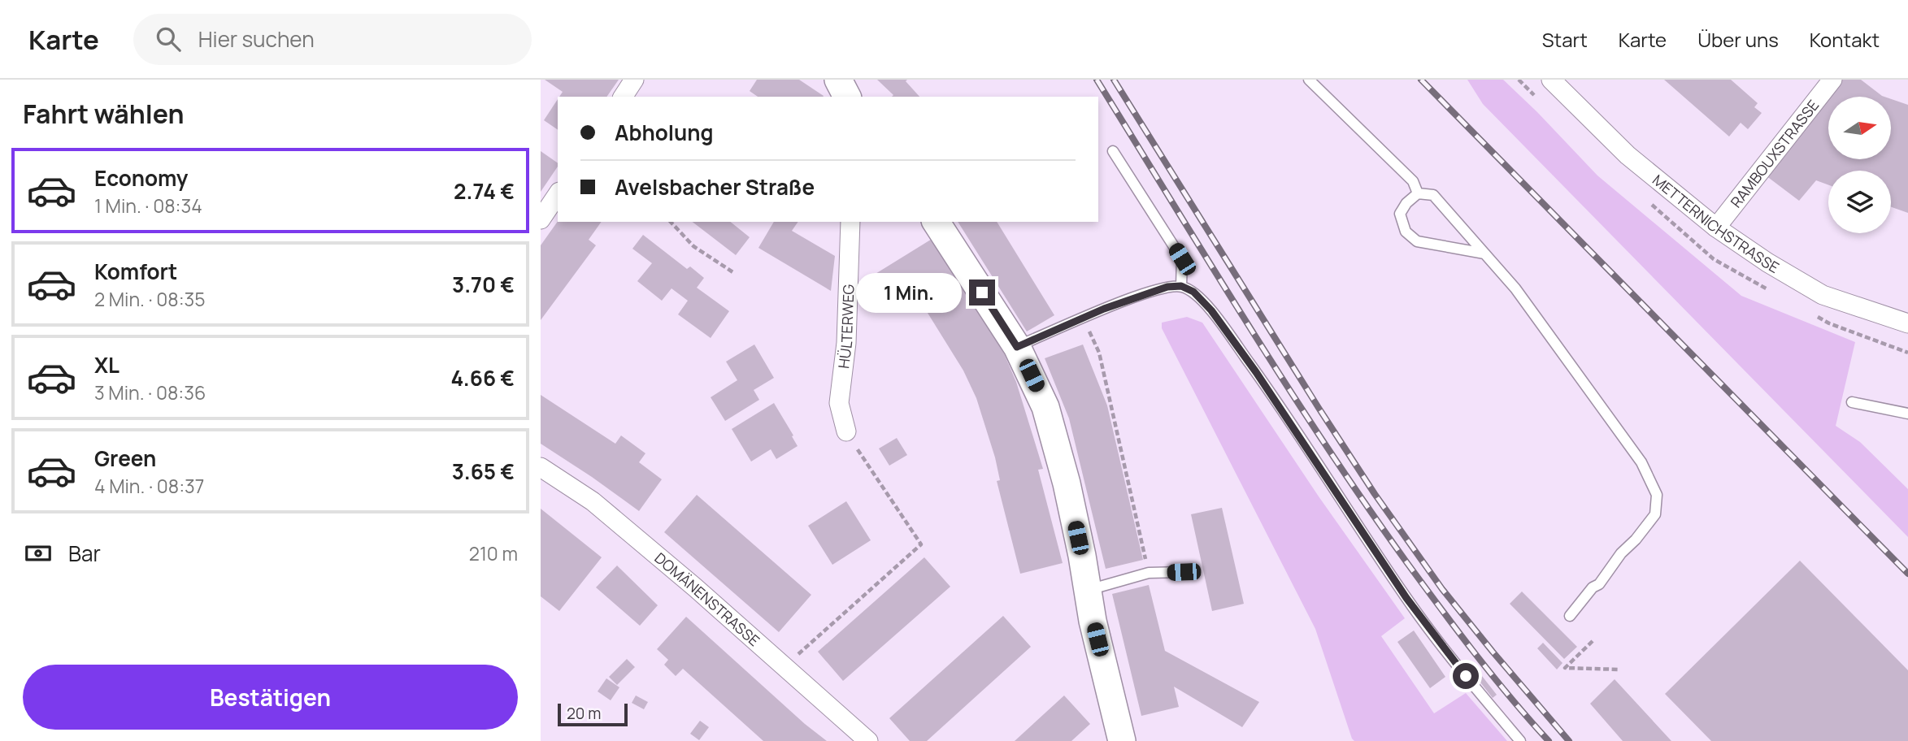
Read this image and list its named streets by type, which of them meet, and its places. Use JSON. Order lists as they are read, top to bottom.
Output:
{
  "streets": {
    "street": [
      "RAMBOUXSTRASSE",
      "METTERNICHSTRASSE",
      "HÜLTERWEG",
      "DOMÄNENSTRASSE"
    ]
  },
  "crossings": [
    ["RAMBOUXSTRASSE", "METTERNICHSTRASSE"]
  ],
  "scale_bar": "20 m",
  "north": "right",
  "page": {
    "header": "Karte",
    "search": "Hier suchen",
    "nav": [
      "Start",
      "Karte",
      "Über uns",
      "Kontakt"
    ],
    "heading": "Fahrt wählen",
    "banner": ["Abholung", "Avelsbacher Straße"],
    "list": [
      {
        "name": "Economy",
        "note": "1 Min. · 08:34",
        "value": "2.74 €"
      },
      {
        "name": "Komfort",
        "note": "2 Min. · 08:35",
        "value": "3.70 €"
      },
      {
        "name": "XL",
        "note": "3 Min. · 08:36",
        "value": "4.66 €"
      },
      {
        "name": "Green",
        "note": "4 Min. · 08:37",
        "value": "3.65 €"
      }
    ],
    "bubble": "1 Min.",
    "pay": ["Bar", "210 m"],
    "buttons": "Bestätigen",
    "scale": "20 m"
  }
}
